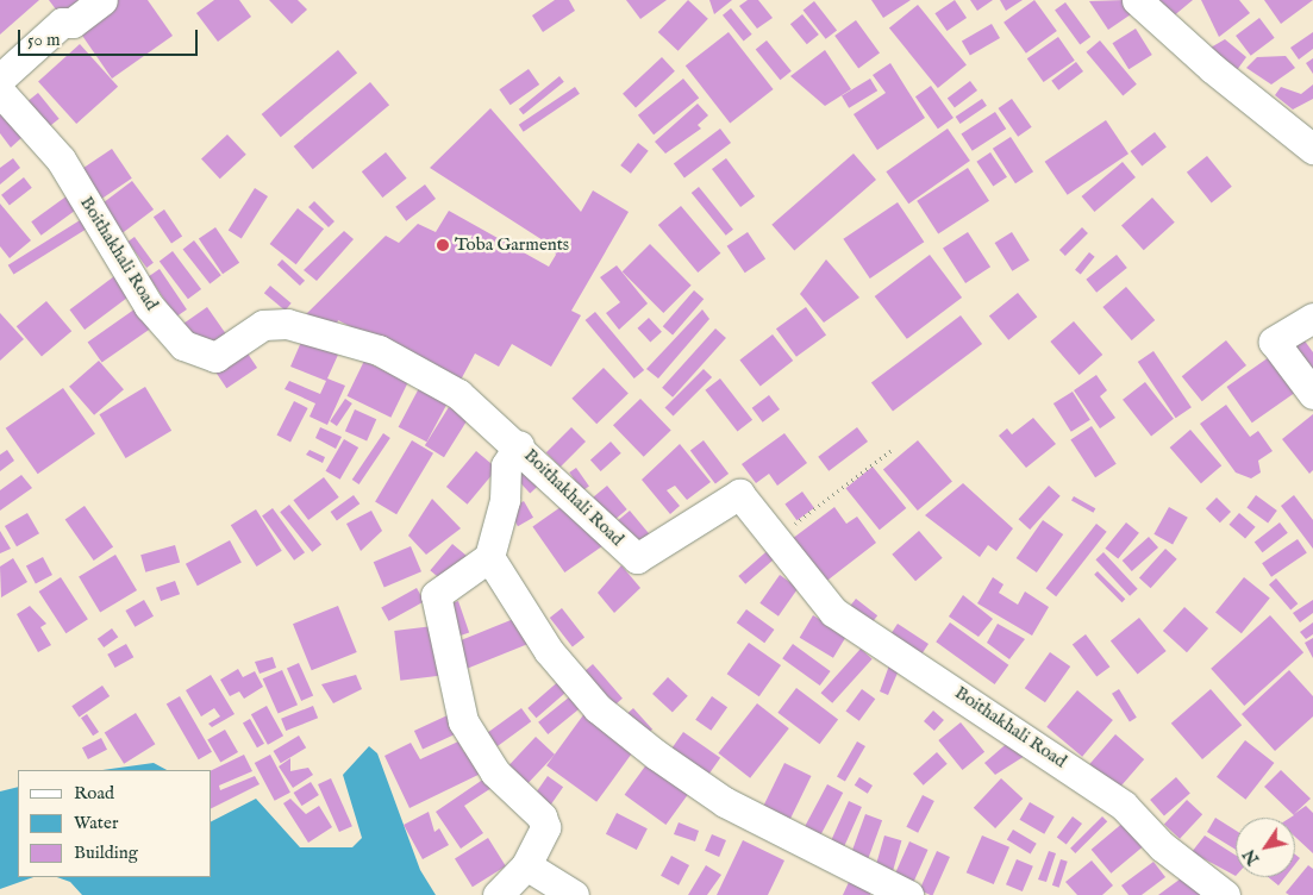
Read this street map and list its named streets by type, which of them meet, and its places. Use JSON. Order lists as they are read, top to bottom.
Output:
{
  "streets": {
    "street": ["Boithakhali Road"]
  },
  "places": ["Toba Garments"],
  "legend": ["Road", "Water", "Building"],
  "scale_bar": "50 m",
  "north": "bottom left"
}
